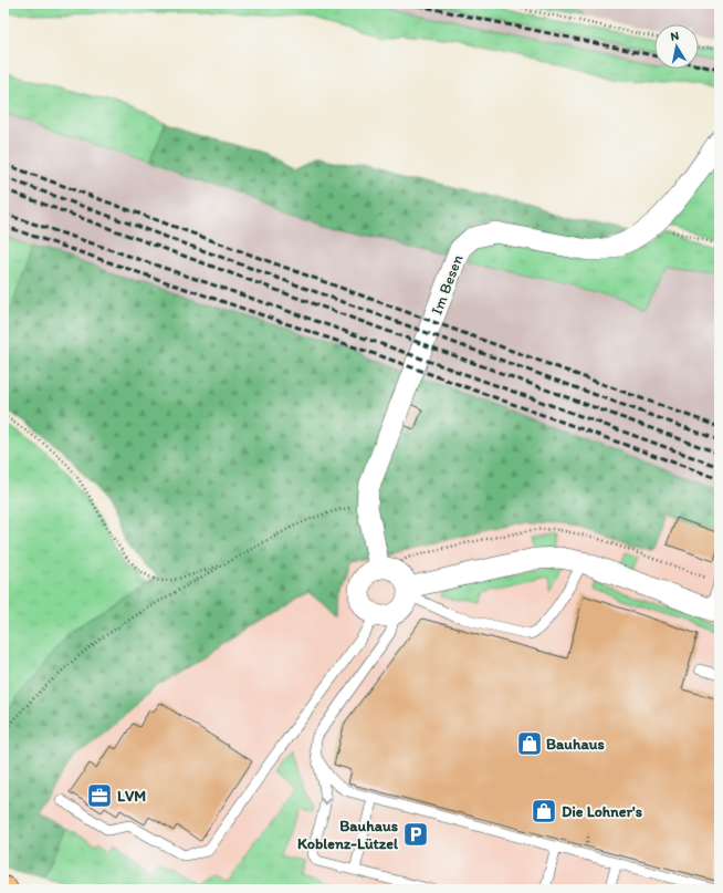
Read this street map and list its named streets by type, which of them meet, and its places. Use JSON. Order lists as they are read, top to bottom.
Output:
{
  "streets": {
    "street": ["Im Besen"]
  },
  "places": {
    "shop": ["Bauhaus", "Die Lohner's"],
    "office": ["LVM"],
    "parking": ["Bauhaus Koblenz-Lützel"]
  },
  "north": "top"
}
